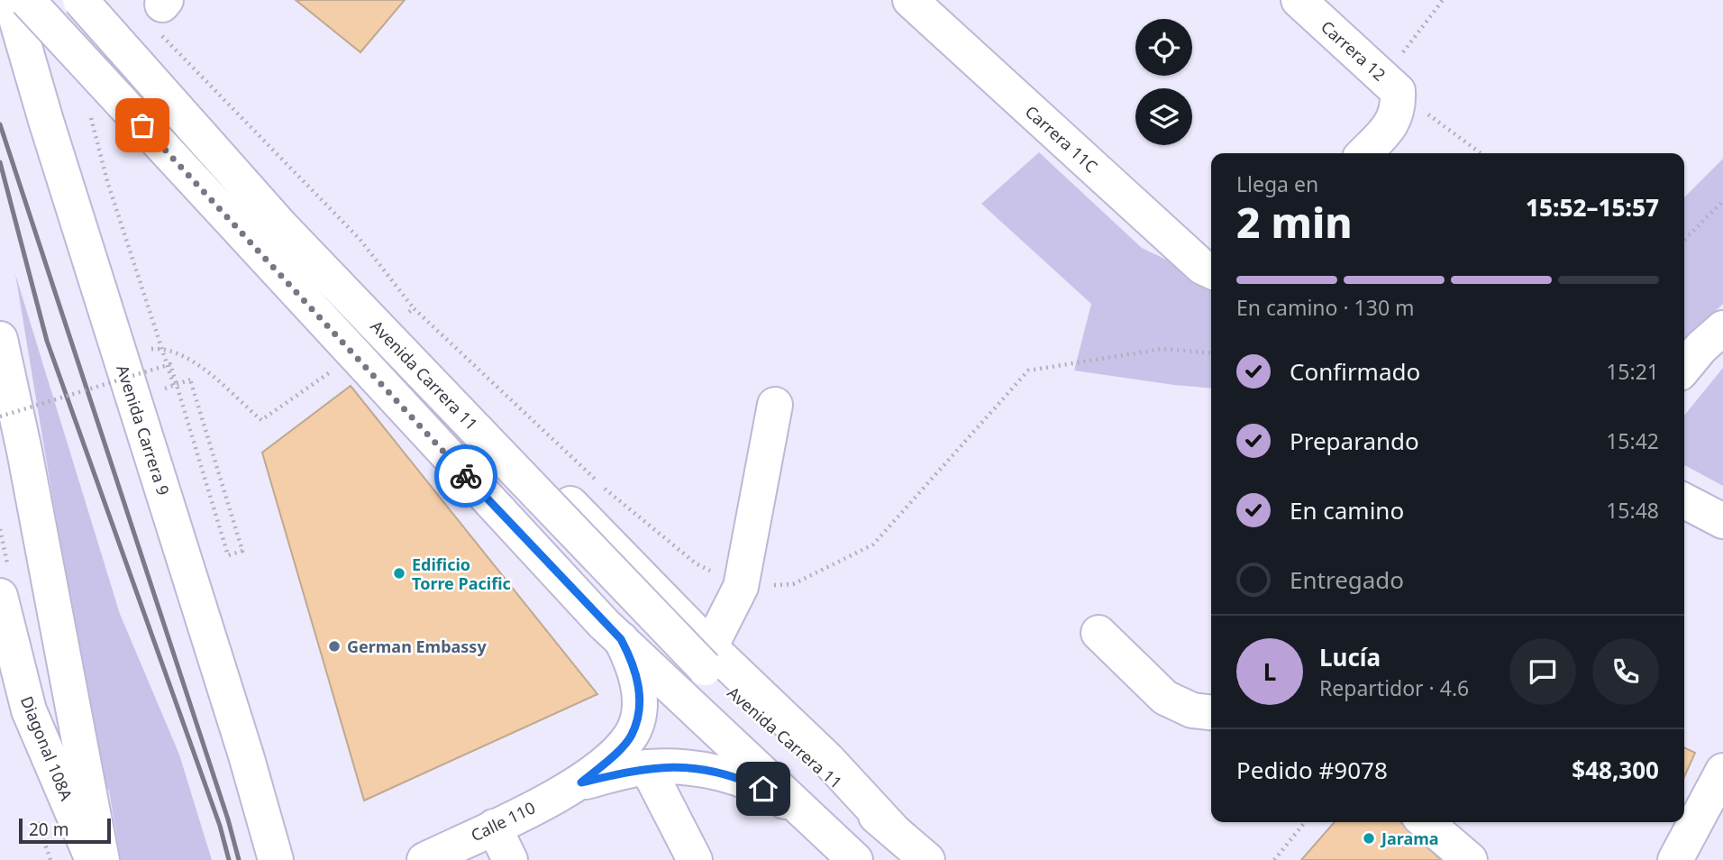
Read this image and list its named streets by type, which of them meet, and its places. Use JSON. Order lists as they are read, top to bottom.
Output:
{
  "streets": {
    "main road": [
      "Carrera 12",
      "Carrera 11C",
      "Avenida Carrera 11",
      "Avenida Carrera 9",
      "Diagonal 108A",
      "Calle 110"
    ]
  },
  "places": ["Edificio Torre Pacific", "German Embassy", "Jarama"],
  "scale_bar": "20 m",
  "page": {
    "heading": ["2 min", "Llega en", "15:52–15:57"],
    "panel": [
      "Lucía",
      "Repartidor · 4.6",
      "Pedido #9078",
      "$48,300"
    ],
    "bar": "En camino · 130 m",
    "list": [
      ["Confirmado", "15:21"],
      ["Preparando", "15:42"],
      ["En camino", "15:48"],
      "Entregado"
    ],
    "round": "L",
    "scale": "20 m"
  }
}
